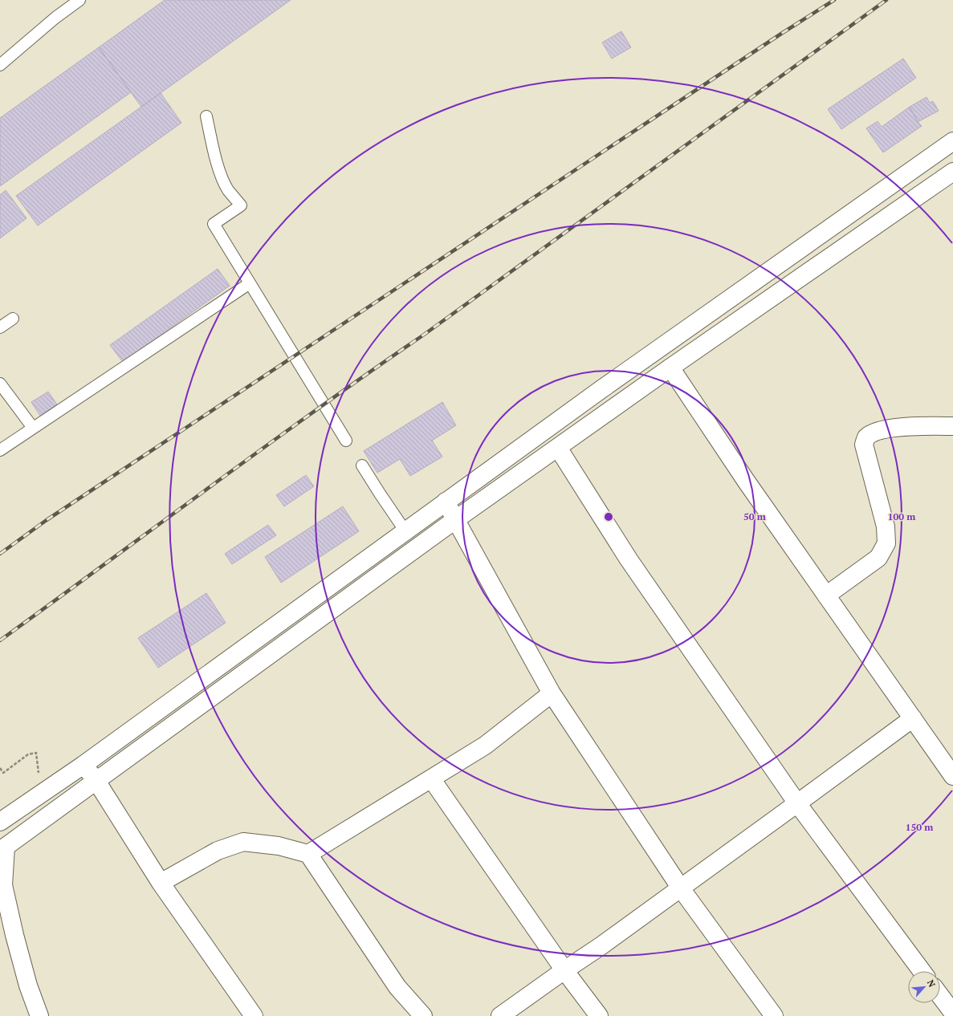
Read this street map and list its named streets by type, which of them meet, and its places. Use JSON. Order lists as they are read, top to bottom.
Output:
{
  "north": "top right",
  "rings": ["50 m", "100 m", "150 m"]
}
